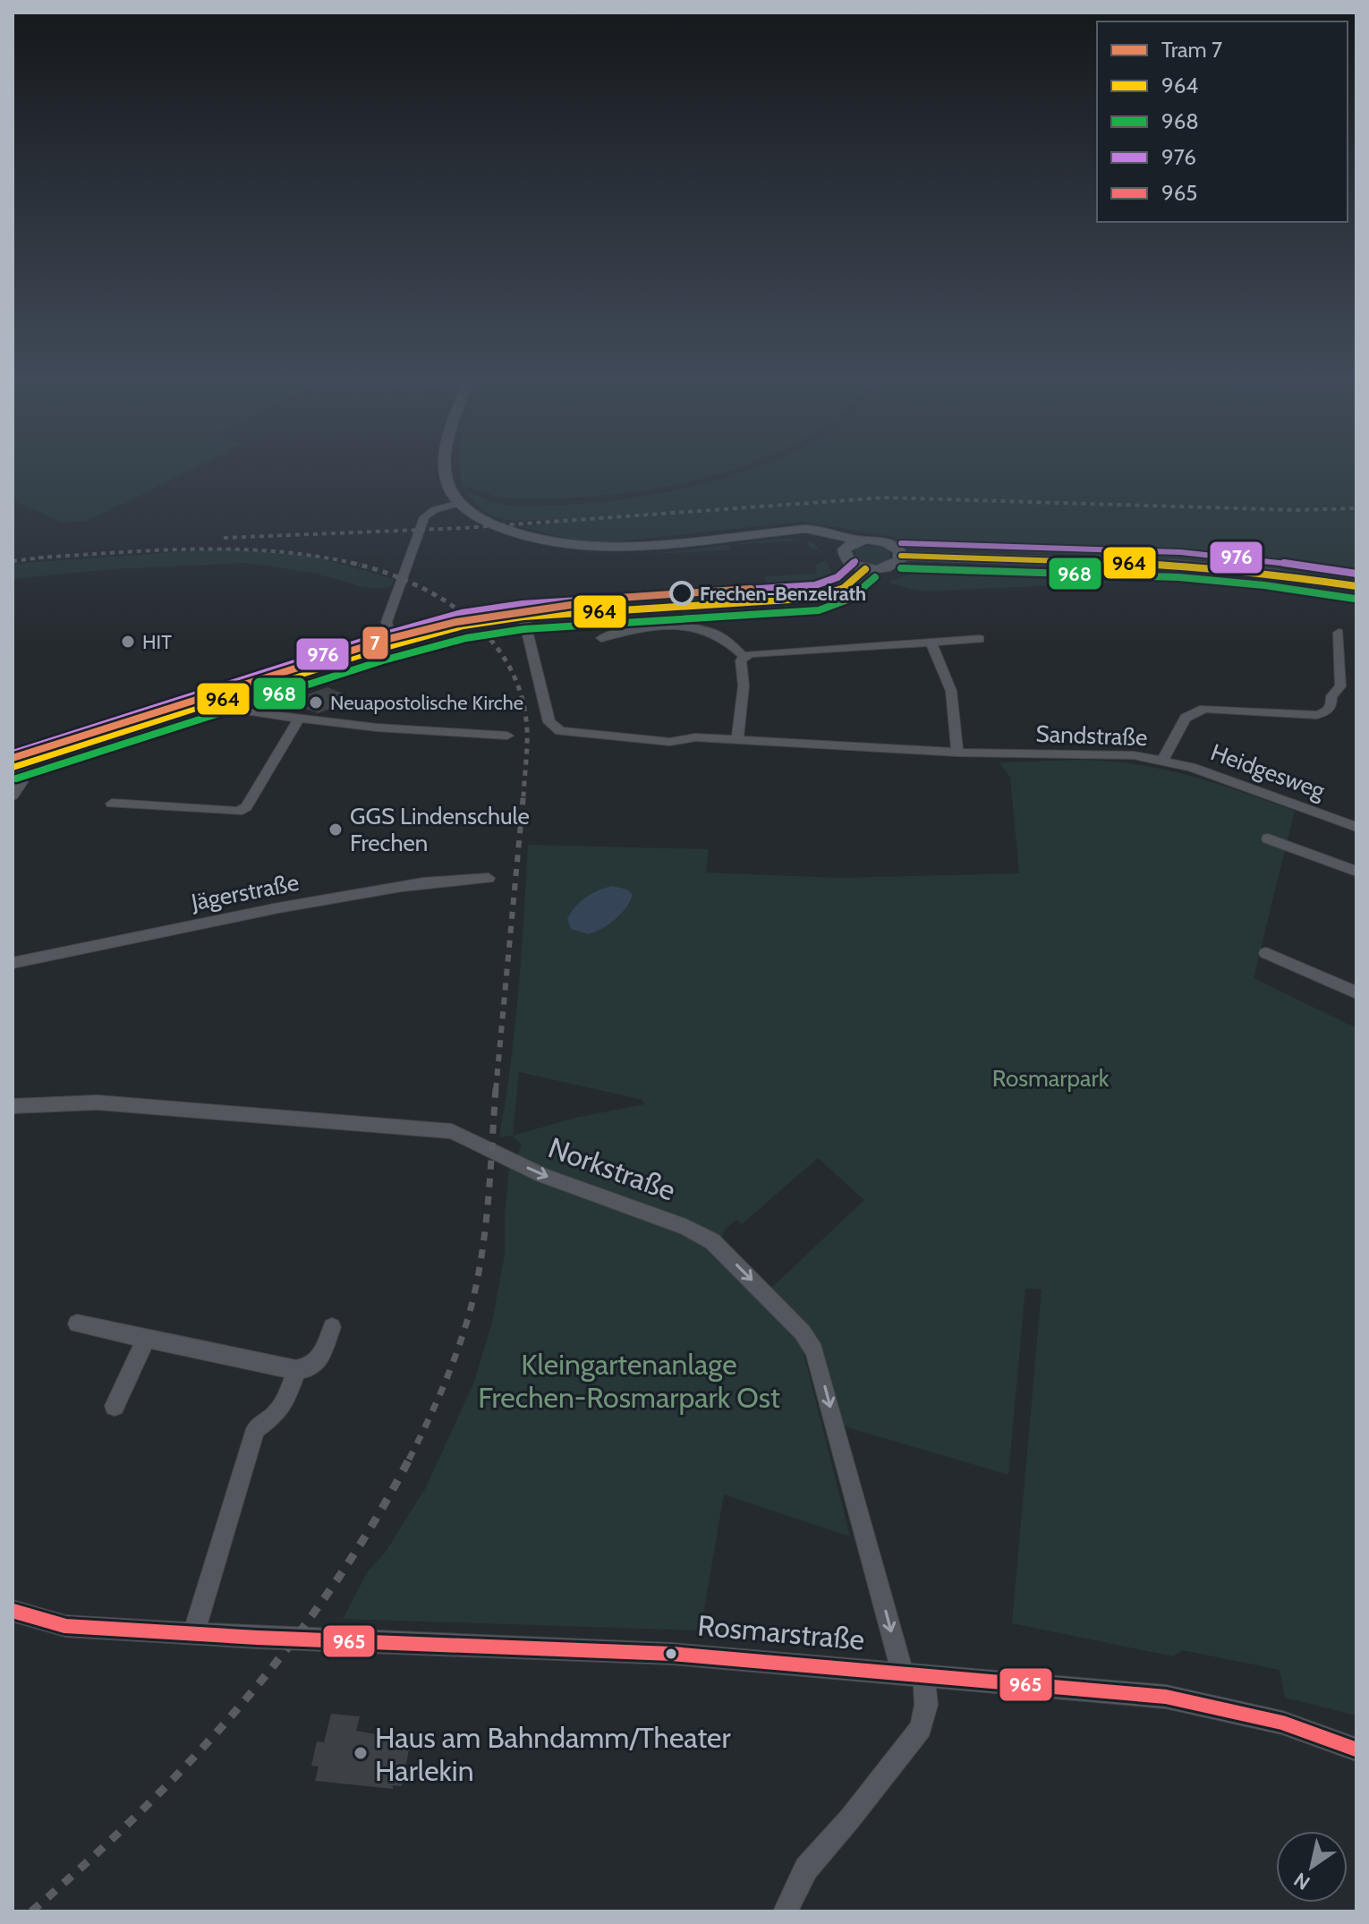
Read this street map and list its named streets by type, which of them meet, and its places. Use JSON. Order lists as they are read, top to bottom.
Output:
{
  "streets": {
    "street": [
      "Sandstraße",
      "Heidgesweg",
      "Jägerstraße",
      "Norkstraße",
      "Rosmarstraße"
    ]
  },
  "crossings": [
    ["Sandstraße", "Heidgesweg"],
    ["Norkstraße", "Rosmarstraße"]
  ],
  "one_way": ["Norkstraße"],
  "parks": ["Rosmarpark", "Kleingartenanlage Frechen-Rosmarpark Ost"],
  "places": [
    "Frechen-Benzelrath",
    "HIT",
    "Neuapostolische Kirche",
    "GGS Lindenschule Frechen",
    "Haus am Bahndamm/Theater Harlekin"
  ],
  "lines": [
    "transit line 976",
    "transit line 964",
    "transit line 968",
    "tram line 7",
    "transit line 965"
  ],
  "legend": [
    "Tram 7",
    "964",
    "968",
    "976",
    "965"
  ],
  "north": "bottom left"
}
